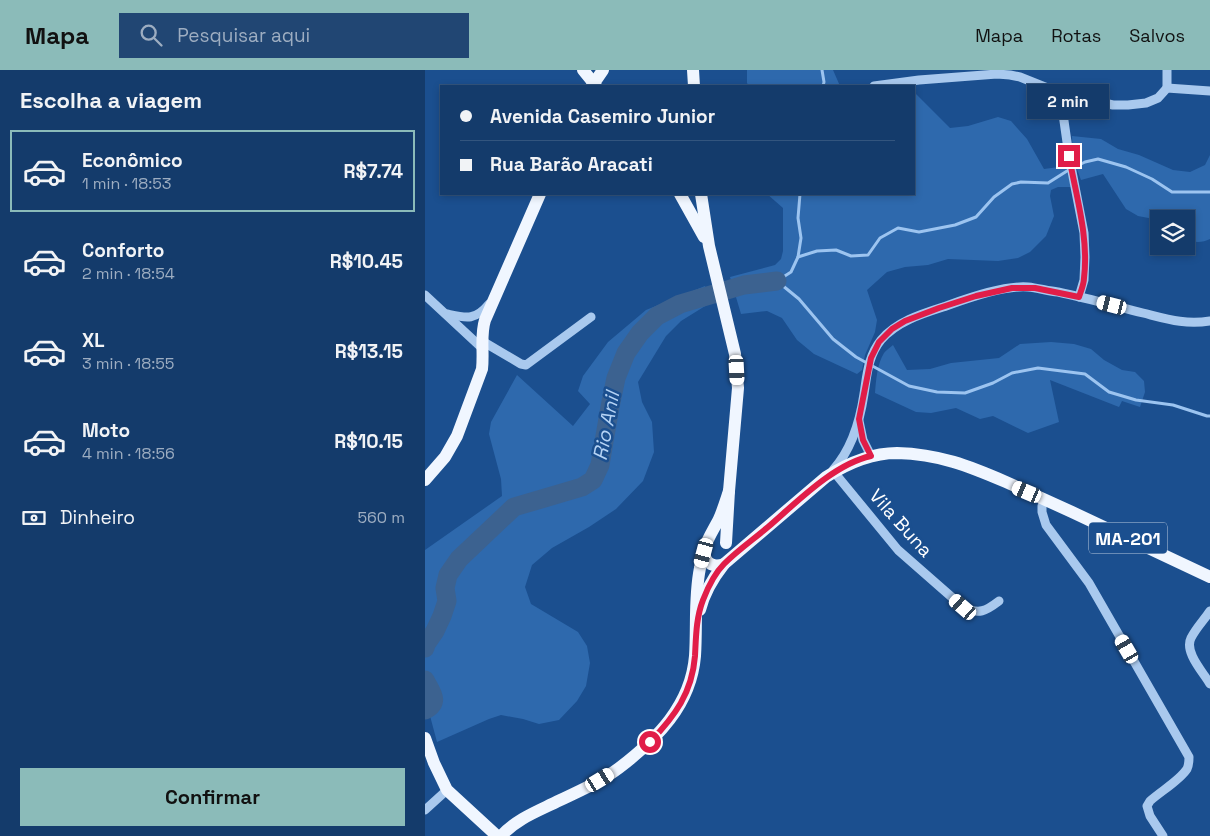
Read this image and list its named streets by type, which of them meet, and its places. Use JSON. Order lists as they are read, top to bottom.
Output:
{
  "streets": {
    "main road": ["MA-201"],
    "street": ["Vila Buna"]
  },
  "crossings": [
    ["Vila Buna", "MA-201"]
  ],
  "water": ["Rio Anil"],
  "page": {
    "header": "Mapa",
    "search": "Pesquisar aqui",
    "nav": ["Mapa", "Rotas", "Salvos"],
    "heading": "Escolha a viagem",
    "bubble": "2 min",
    "banner": ["Avenida Casemiro Junior", "Rua Barão Aracati"],
    "list": [
      {
        "name": "Econômico",
        "note": "1 min · 18:53",
        "value": "R$7.74"
      },
      {
        "name": "Conforto",
        "note": "2 min · 18:54",
        "value": "R$10.45"
      },
      {
        "name": "XL",
        "note": "3 min · 18:55",
        "value": "R$13.15"
      },
      {
        "name": "Moto",
        "note": "4 min · 18:56",
        "value": "R$10.15"
      }
    ],
    "pay": ["Dinheiro", "560 m"],
    "buttons": "Confirmar"
  }
}
